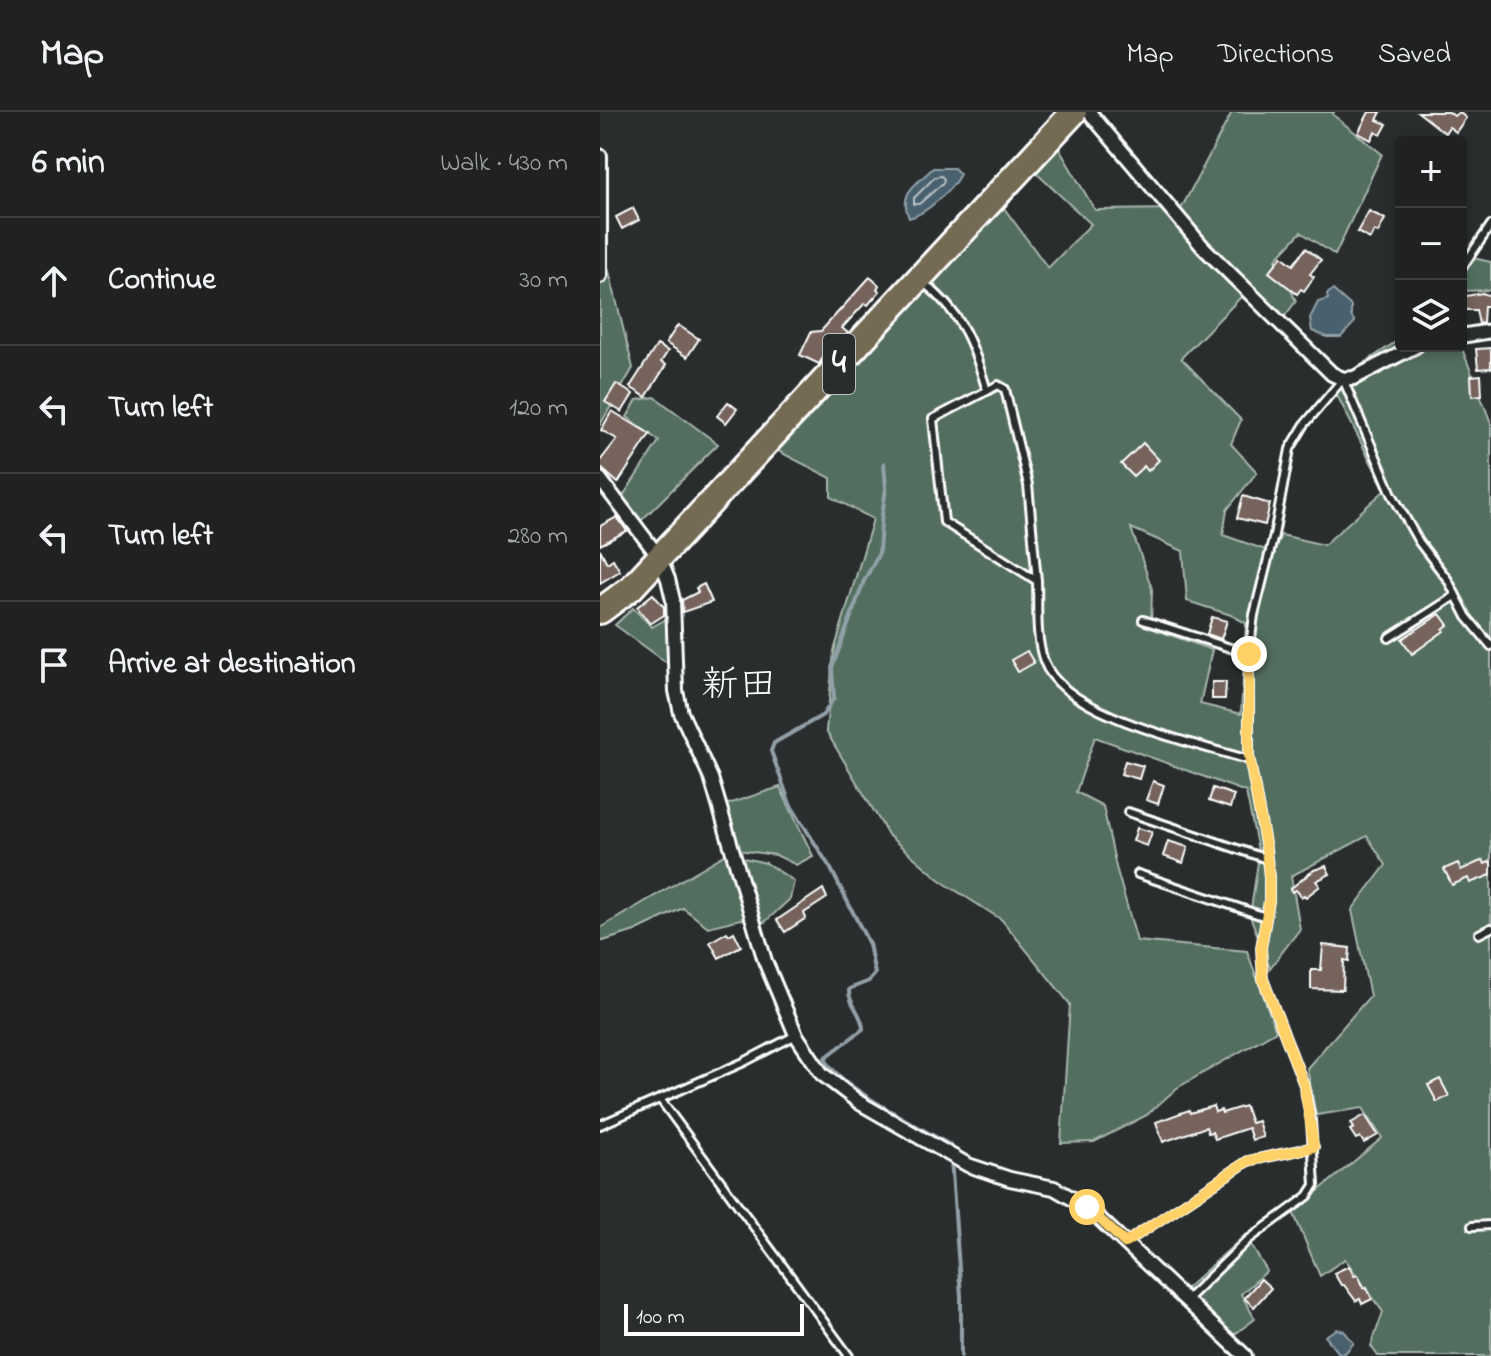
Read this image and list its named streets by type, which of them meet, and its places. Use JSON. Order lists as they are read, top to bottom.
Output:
{
  "streets": {
    "highway": ["4"]
  },
  "districts": ["新田"],
  "scale_bar": "100 m",
  "page": {
    "header": "Map",
    "nav": ["Map", "Directions", "Saved"],
    "heading": ["6 min", "Walk · 430 m"],
    "map_buttons": ["+", "−"],
    "list": [
      ["Continue", "30 m"],
      ["Turn left", "120 m"],
      ["Turn left", "280 m"],
      "Arrive at destination"
    ],
    "scale": "100 m"
  }
}
